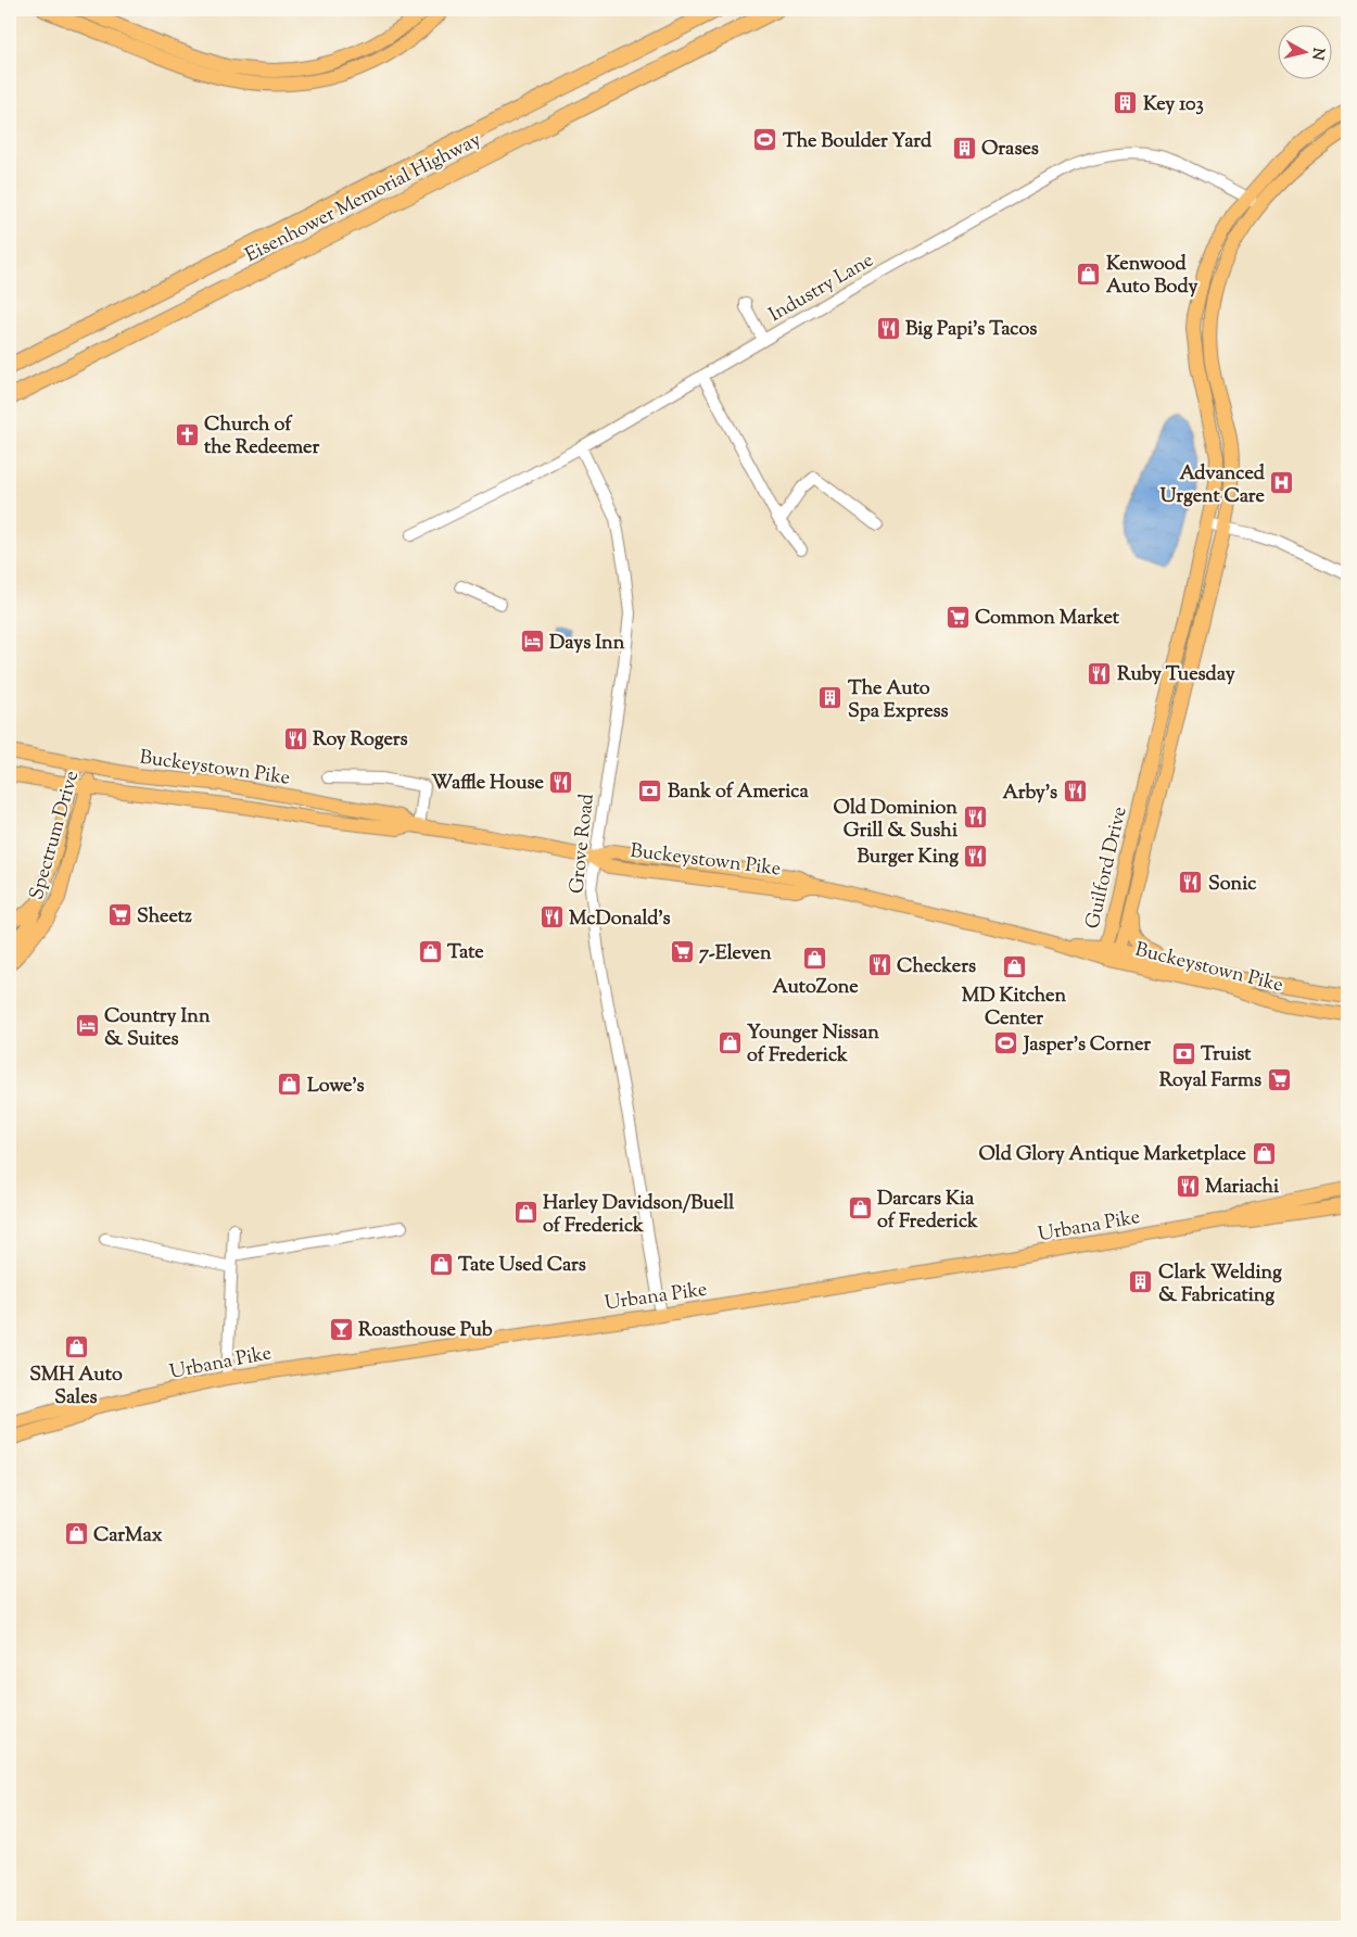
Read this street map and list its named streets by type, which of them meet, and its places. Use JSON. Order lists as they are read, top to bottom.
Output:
{
  "streets": {
    "highway": ["Eisenhower Memorial Highway"],
    "main road": [
      "Buckeystown Pike",
      "Spectrum Drive",
      "Guilford Drive",
      "Urbana Pike"
    ],
    "street": ["Industry Lane", "Grove Road"]
  },
  "crossings": [
    ["Industry Lane", "Grove Road"],
    ["Industry Lane", "Guilford Drive"],
    ["Buckeystown Pike", "Spectrum Drive"],
    ["Buckeystown Pike", "Grove Road"],
    ["Buckeystown Pike", "Guilford Drive"],
    ["Grove Road", "Urbana Pike"]
  ],
  "places": {
    "building": [
      "Key 103",
      "Orases",
      "The Auto Spa Express",
      "Clark Welding & Fabricating"
    ],
    "sports": ["The Boulder Yard", "Jasper's Corner"],
    "shop": [
      "Kenwood Auto Body",
      "Tate",
      "AutoZone",
      "MD Kitchen Center",
      "Younger Nissan of Frederick",
      "Lowe's",
      "Old Glory Antique Marketplace",
      "Darcars Kia of Frederick",
      "Harley Davidson/Buell of Frederick",
      "Tate Used Cars",
      "SMH Auto Sales",
      "CarMax"
    ],
    "restaurant": [
      "Big Papi's Tacos",
      "Ruby Tuesday",
      "Roy Rogers",
      "Waffle House",
      "Arby's",
      "Old Dominion Grill & Sushi",
      "Burger King",
      "Sonic",
      "McDonald's",
      "Checkers",
      "Mariachi"
    ],
    "church": ["Church of the Redeemer"],
    "hospital": ["Advanced Urgent Care"],
    "supermarket": [
      "Common Market",
      "Sheetz",
      "7-Eleven",
      "Royal Farms"
    ],
    "hotel": ["Days Inn", "Country Inn & Suites"],
    "bank": ["Bank of America", "Truist"],
    "bar": ["Roasthouse Pub"]
  },
  "north": "right"
}
